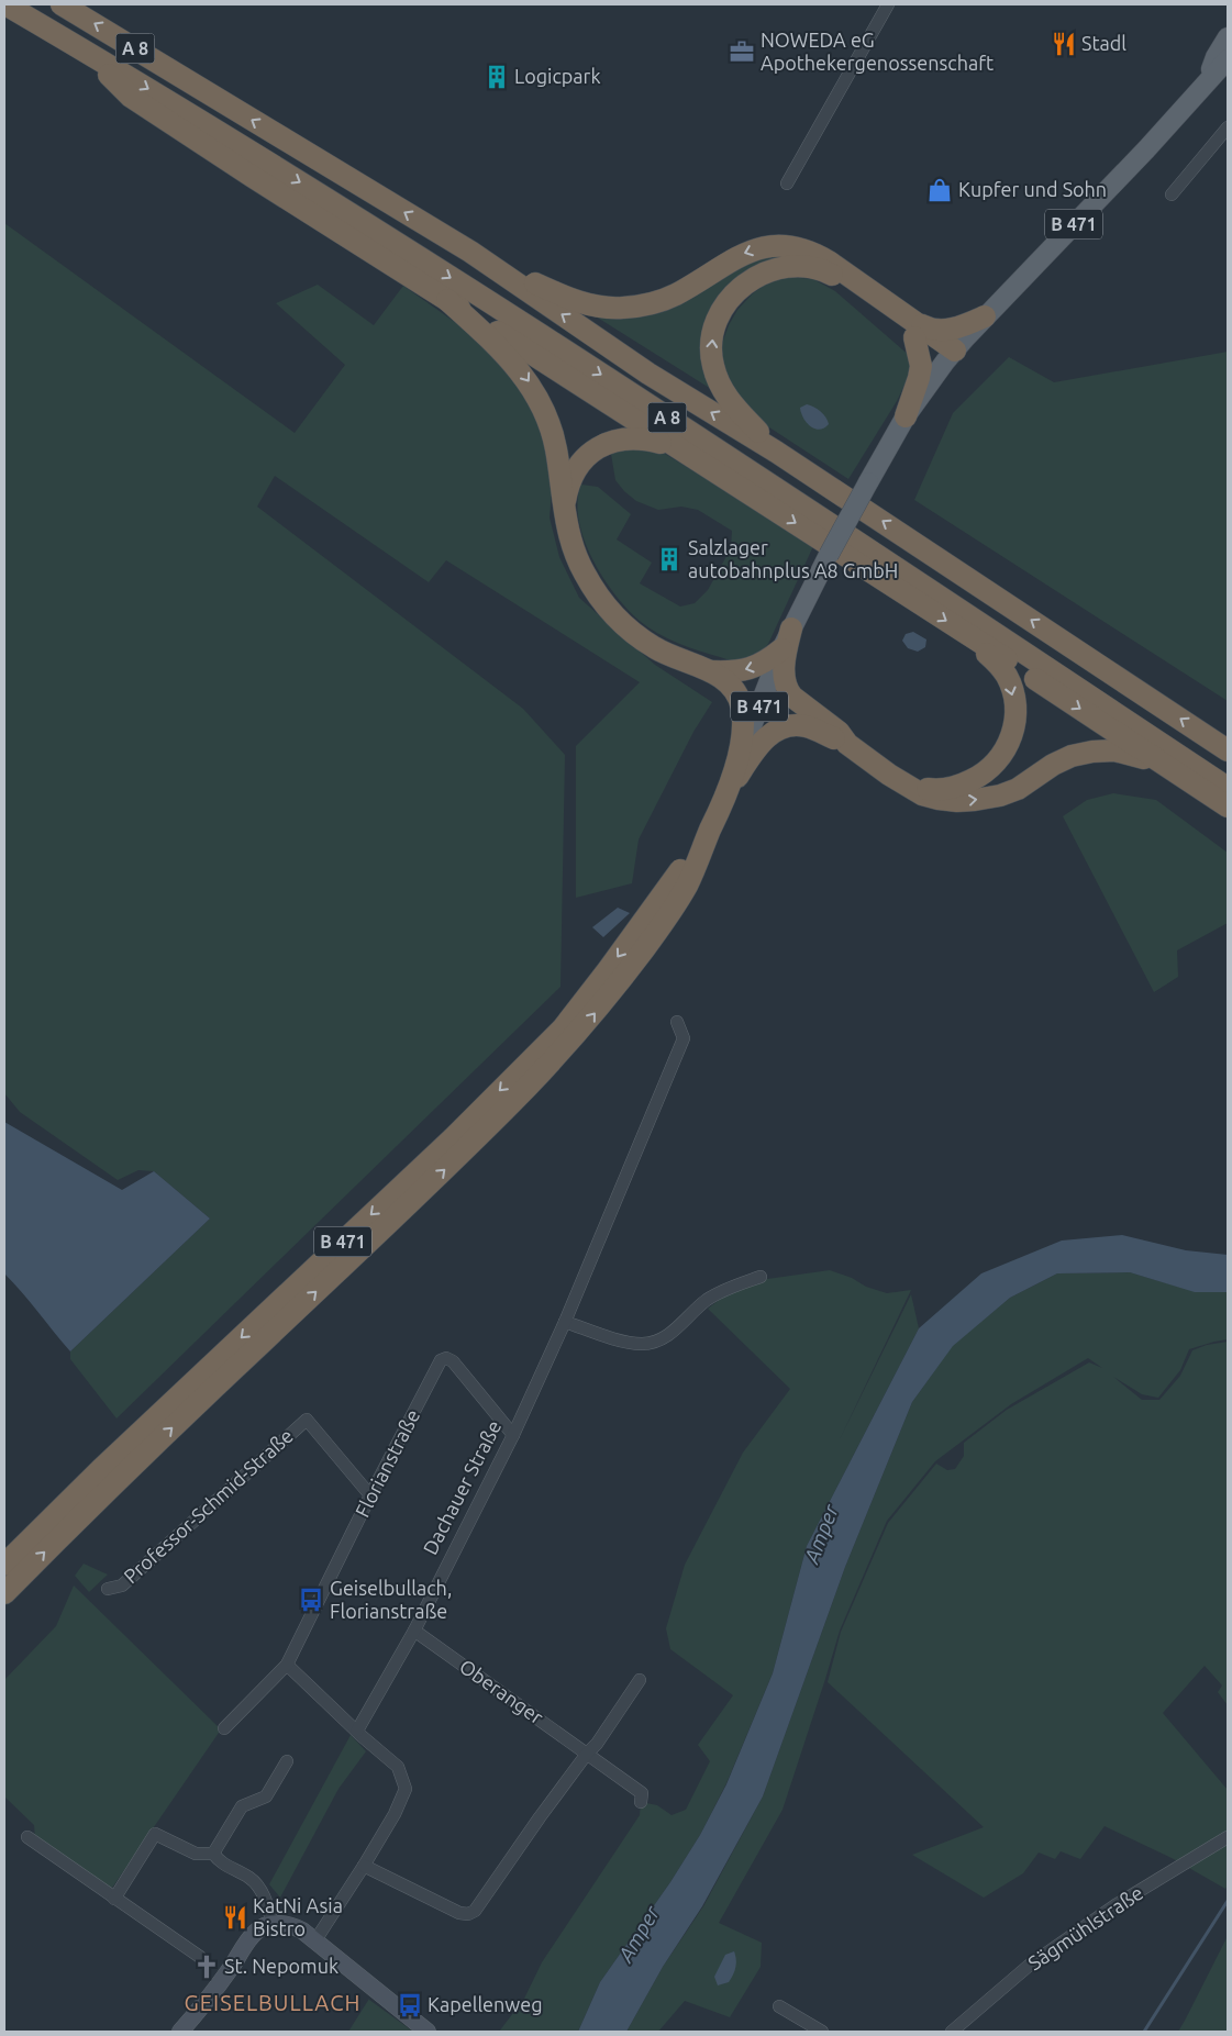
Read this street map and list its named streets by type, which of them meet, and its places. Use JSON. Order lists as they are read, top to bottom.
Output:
{
  "streets": {
    "highway": ["A 8", "B 471"],
    "street": [
      "Florianstraße",
      "Dachauer Straße",
      "Professor-Schmid-Straße",
      "Oberanger",
      "Sägmühlstraße"
    ]
  },
  "crossings": [
    ["Florianstraße", "Dachauer Straße"],
    ["Florianstraße", "Professor-Schmid-Straße"],
    ["Dachauer Straße", "Oberanger"]
  ],
  "districts": ["GEISELBULLACH"],
  "water": ["Amper"],
  "places": {
    "restaurant": ["Stadl", "KatNi Asia Bistro"],
    "office": ["NOWEDA eG Apothekergenossenschaft"],
    "building": ["Logicpark", "Salzlager autobahnplus A8 GmbH"],
    "shop": ["Kupfer und Sohn"],
    "bus stop": ["Geiselbullach, Florianstraße", "Kapellenweg"],
    "church": ["St. Nepomuk"]
  }
}
